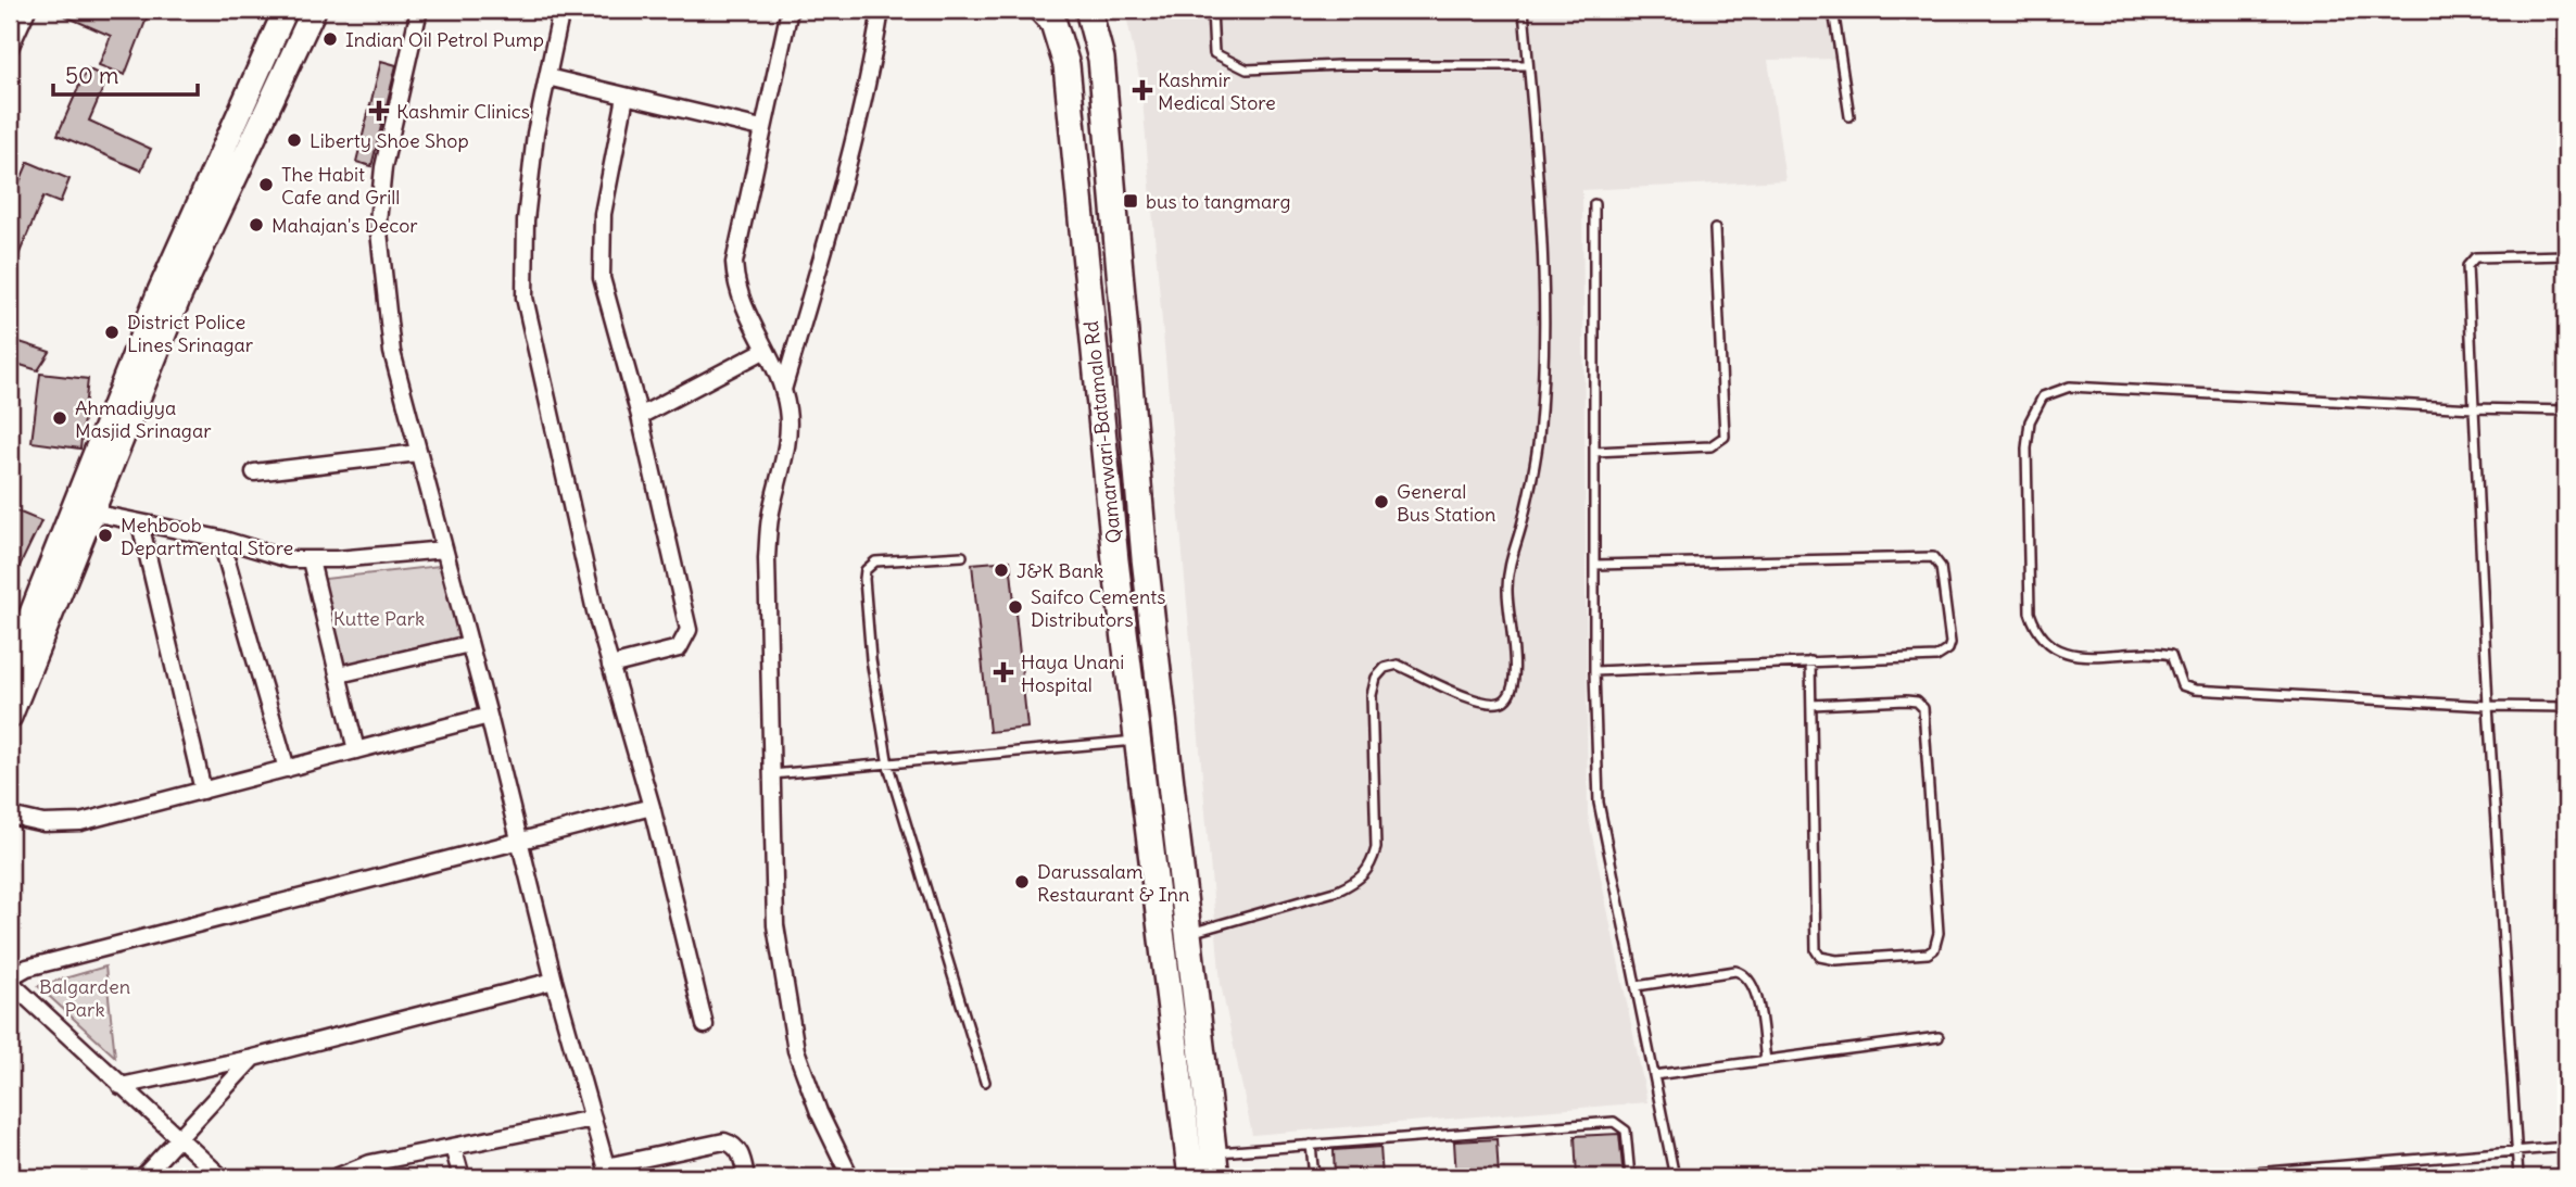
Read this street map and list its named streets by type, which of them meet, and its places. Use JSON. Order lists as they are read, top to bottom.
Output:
{
  "streets": {
    "main road": ["Qamarwari-Batamalo Rd"]
  },
  "parks": ["Kutte Park", "Balgarden Park"],
  "places": {
    "other": [
      "Indian Oil Petrol Pump",
      "Liberty Shoe Shop",
      "The Habit Cafe and Grill",
      "Mahajan's Decor",
      "District Police Lines Srinagar",
      "Ahmadiyya Masjid Srinagar",
      "General Bus Station",
      "Mehboob Departmental Store",
      "J&K Bank",
      "Saifco Cements Distributors",
      "Darussalam Restaurant & Inn"
    ],
    "health": ["Kashmir Medical Store", "Kashmir Clinics", "Haya Unani Hospital"],
    "transit": ["bus to tangmarg"]
  },
  "scale_bar": "50 m"
}
